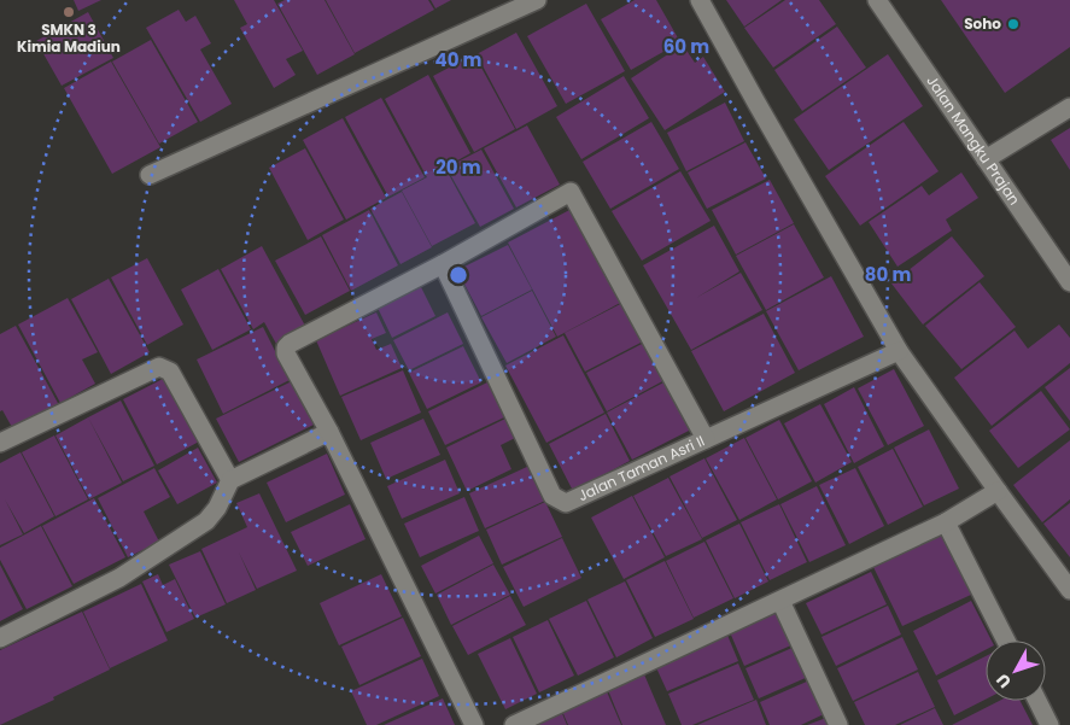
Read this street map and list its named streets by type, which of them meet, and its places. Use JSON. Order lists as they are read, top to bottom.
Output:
{
  "streets": {
    "street": ["Jalan Mangku Prajan", "Jalan Taman Asri II"]
  },
  "places": ["SMKN 3 Kimia Madiun", "Soho"],
  "north": "bottom left",
  "rings": [
    "60 m",
    "40 m",
    "20 m",
    "80 m"
  ]
}
